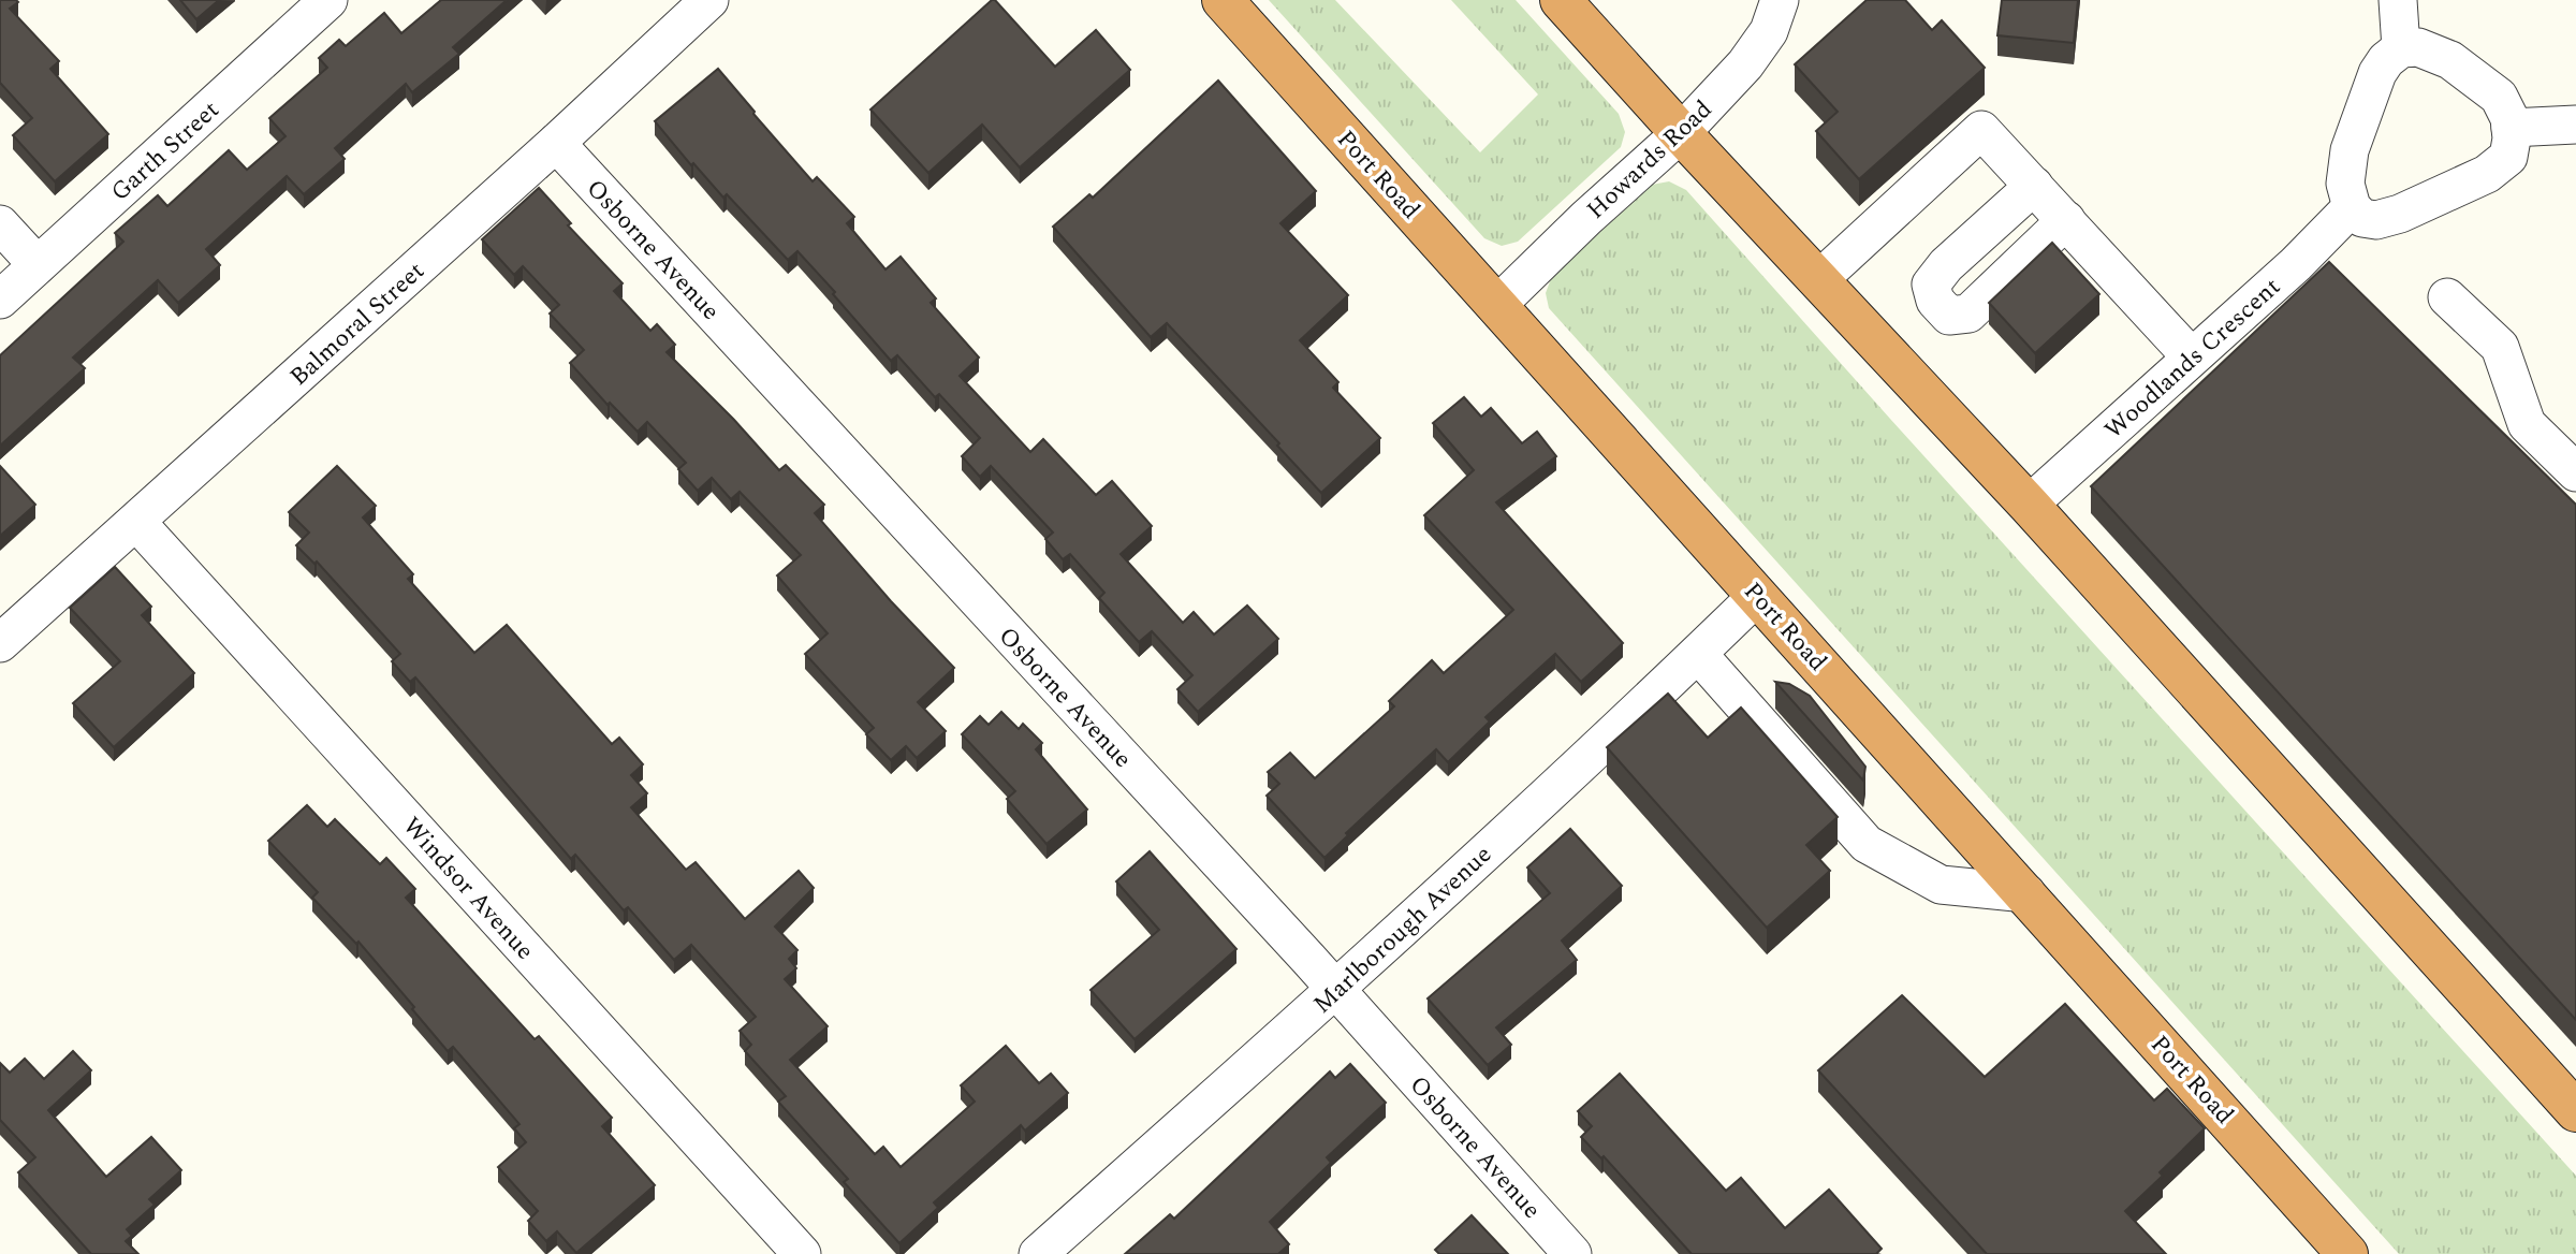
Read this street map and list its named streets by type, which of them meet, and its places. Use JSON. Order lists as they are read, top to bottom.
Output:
{
  "streets": {
    "highway": ["Port Road"],
    "street": [
      "Garth Street",
      "Howards Road",
      "Osborne Avenue",
      "Balmoral Street",
      "Woodlands Crescent",
      "Windsor Avenue",
      "Marlborough Avenue"
    ]
  },
  "crossings": [
    ["Howards Road", "Port Road"],
    ["Port Road", "Marlborough Avenue"],
    ["Osborne Avenue", "Balmoral Street"],
    ["Osborne Avenue", "Marlborough Avenue"],
    ["Balmoral Street", "Windsor Avenue"]
  ]
}
